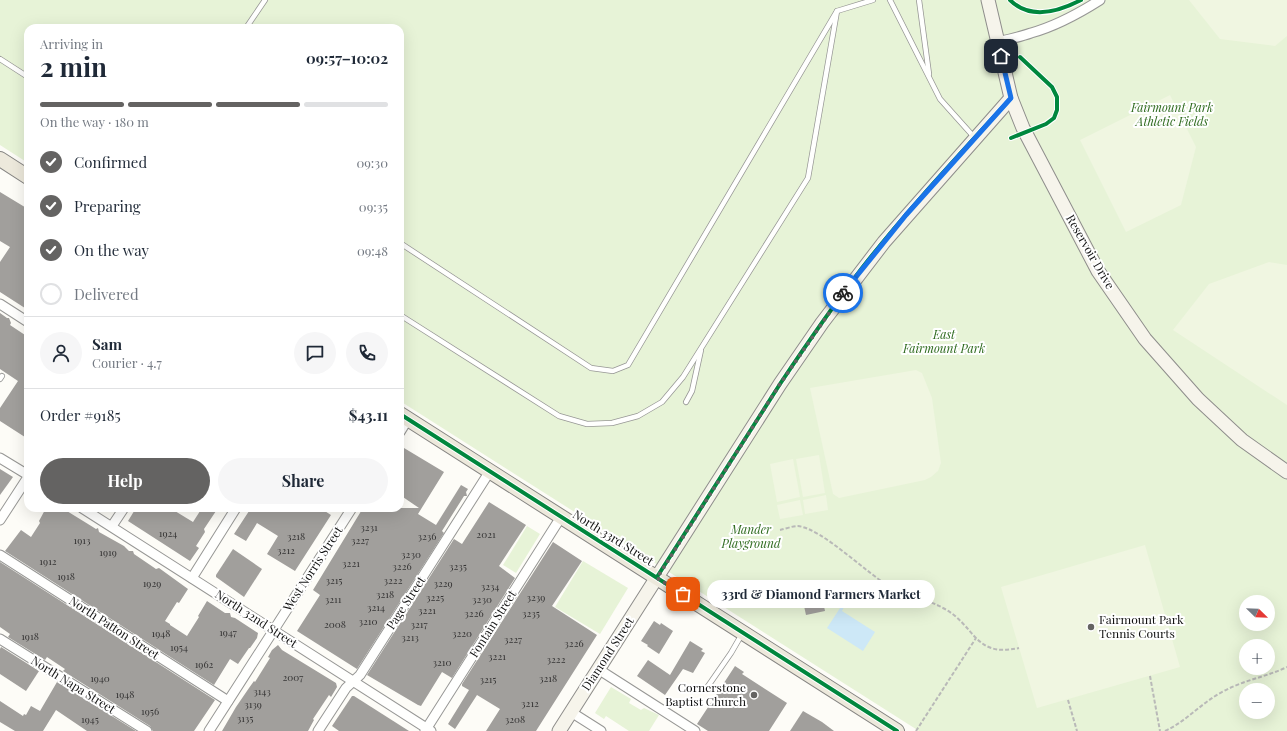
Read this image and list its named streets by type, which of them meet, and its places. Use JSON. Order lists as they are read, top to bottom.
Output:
{
  "streets": {
    "main road": ["North 33rd Street"],
    "street": [
      "Reservoir Drive",
      "West Norris Street",
      "Page Street",
      "North 32nd Street",
      "Fontain Street",
      "North Patton Street",
      "Diamond Street",
      "North Napa Street"
    ]
  },
  "crossings": [
    ["Reservoir Drive", "Diamond Street"],
    ["North 33rd Street", "Page Street"],
    ["North 33rd Street", "Fontain Street"],
    ["North 33rd Street", "Diamond Street"],
    ["West Norris Street", "North 32nd Street"],
    ["West Norris Street", "North Patton Street"],
    ["Page Street", "North 32nd Street"],
    ["North 32nd Street", "Fontain Street"]
  ],
  "parks": ["Fairmount Park Athletic Fields", "East Fairmount Park", "Mander Playground"],
  "places": ["33rd & Diamond Farmers Market", "Fairmount Park Tennis Courts", "Cornerstone Baptist Church"],
  "house_numbers": [
    "3231",
    "1924",
    "2021",
    "3218",
    "3236",
    "1913",
    "3227",
    "3212",
    "1919",
    "3230",
    "1912",
    "3221",
    "3226",
    "3235",
    "1918",
    "3215",
    "3222",
    "1929",
    "3229",
    "3234",
    "3218",
    "3225",
    "3239",
    "3211",
    "3230",
    "3214",
    "3221",
    "3226",
    "3235",
    "3210",
    "2008",
    "3217",
    "1947",
    "1948",
    "3220",
    "1918",
    "3213",
    "3227",
    "3226",
    "1954",
    "3221",
    "3222",
    "3210",
    "1962",
    "2007",
    "1940",
    "3218",
    "3215",
    "3143",
    "1948",
    "3212",
    "3139",
    "1956",
    "3135",
    "1945",
    "3208"
  ],
  "north": "bottom right",
  "page": {
    "heading": ["2 min", "Arriving in", "09:57–10:02"],
    "panel": [
      "Sam",
      "Courier · 4.7",
      "Order #9185",
      "$43.11"
    ],
    "bar": "On the way · 180 m",
    "list": [
      ["Confirmed", "09:30"],
      ["Preparing", "09:35"],
      ["On the way", "09:48"],
      "Delivered"
    ],
    "buttons": ["Help", "Share"],
    "bubble": "33rd & Diamond Farmers Market",
    "map_buttons": ["+", "−"]
  }
}
